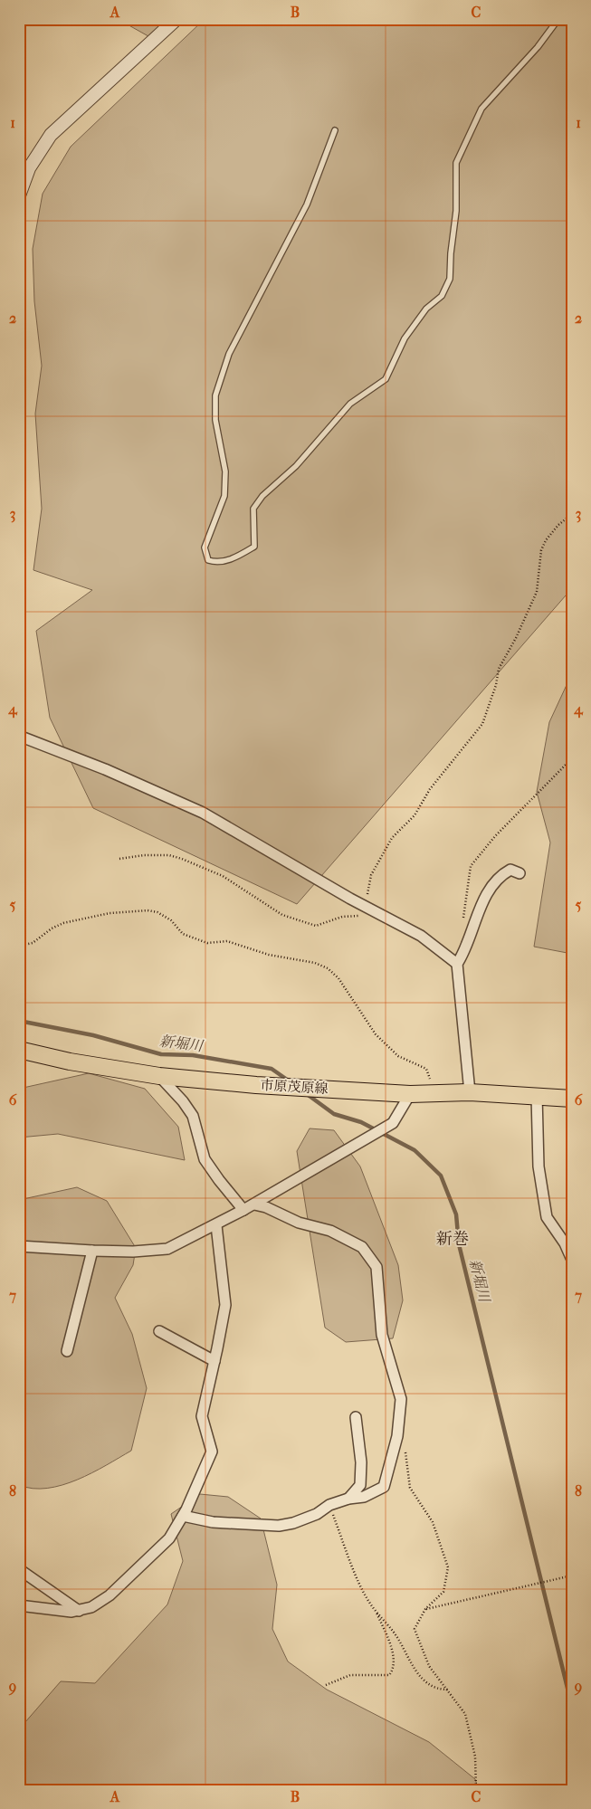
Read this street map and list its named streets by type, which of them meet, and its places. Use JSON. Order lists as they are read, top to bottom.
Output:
{
  "streets": {
    "main road": ["市原茂原線"]
  },
  "districts": ["新巻"],
  "water": ["新堀川"],
  "grid": {
    "columns": ["A", "B", "C"],
    "rows": [
      "1",
      "2",
      "3",
      "4",
      "5",
      "6",
      "7",
      "8",
      "9"
    ]
  }
}
